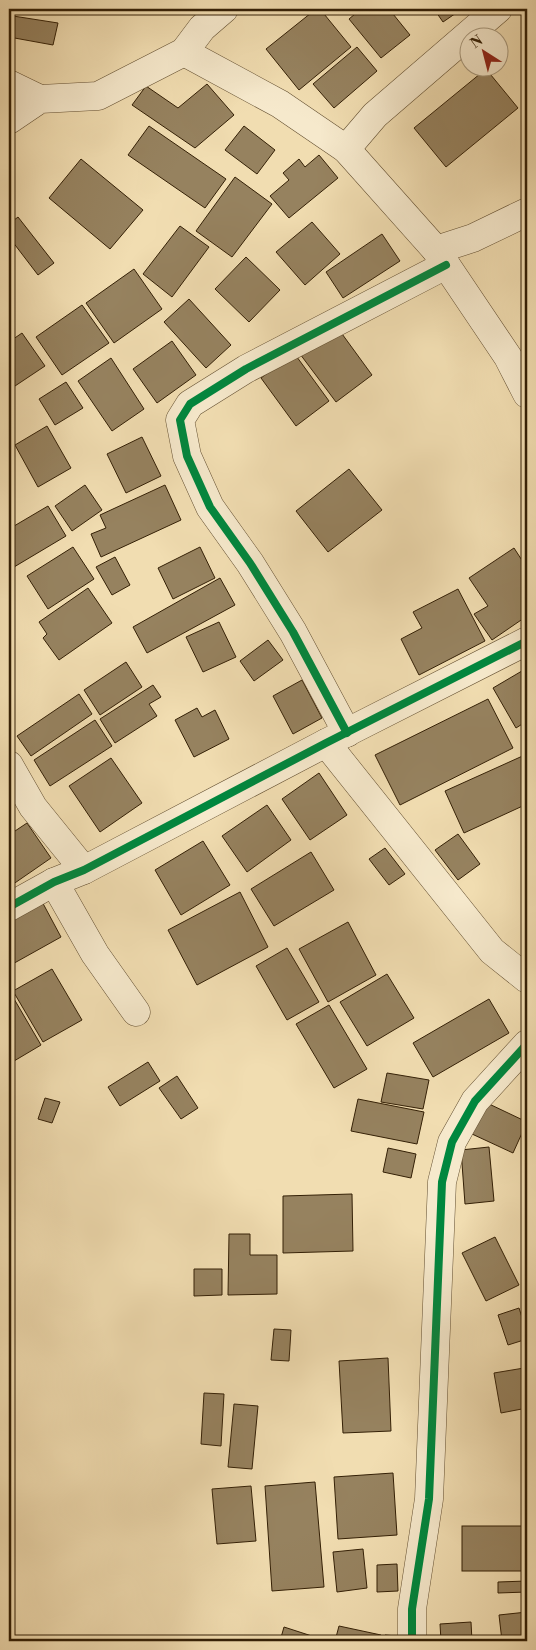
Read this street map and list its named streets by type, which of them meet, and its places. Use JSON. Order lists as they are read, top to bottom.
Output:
{
  "north": "top left"
}
